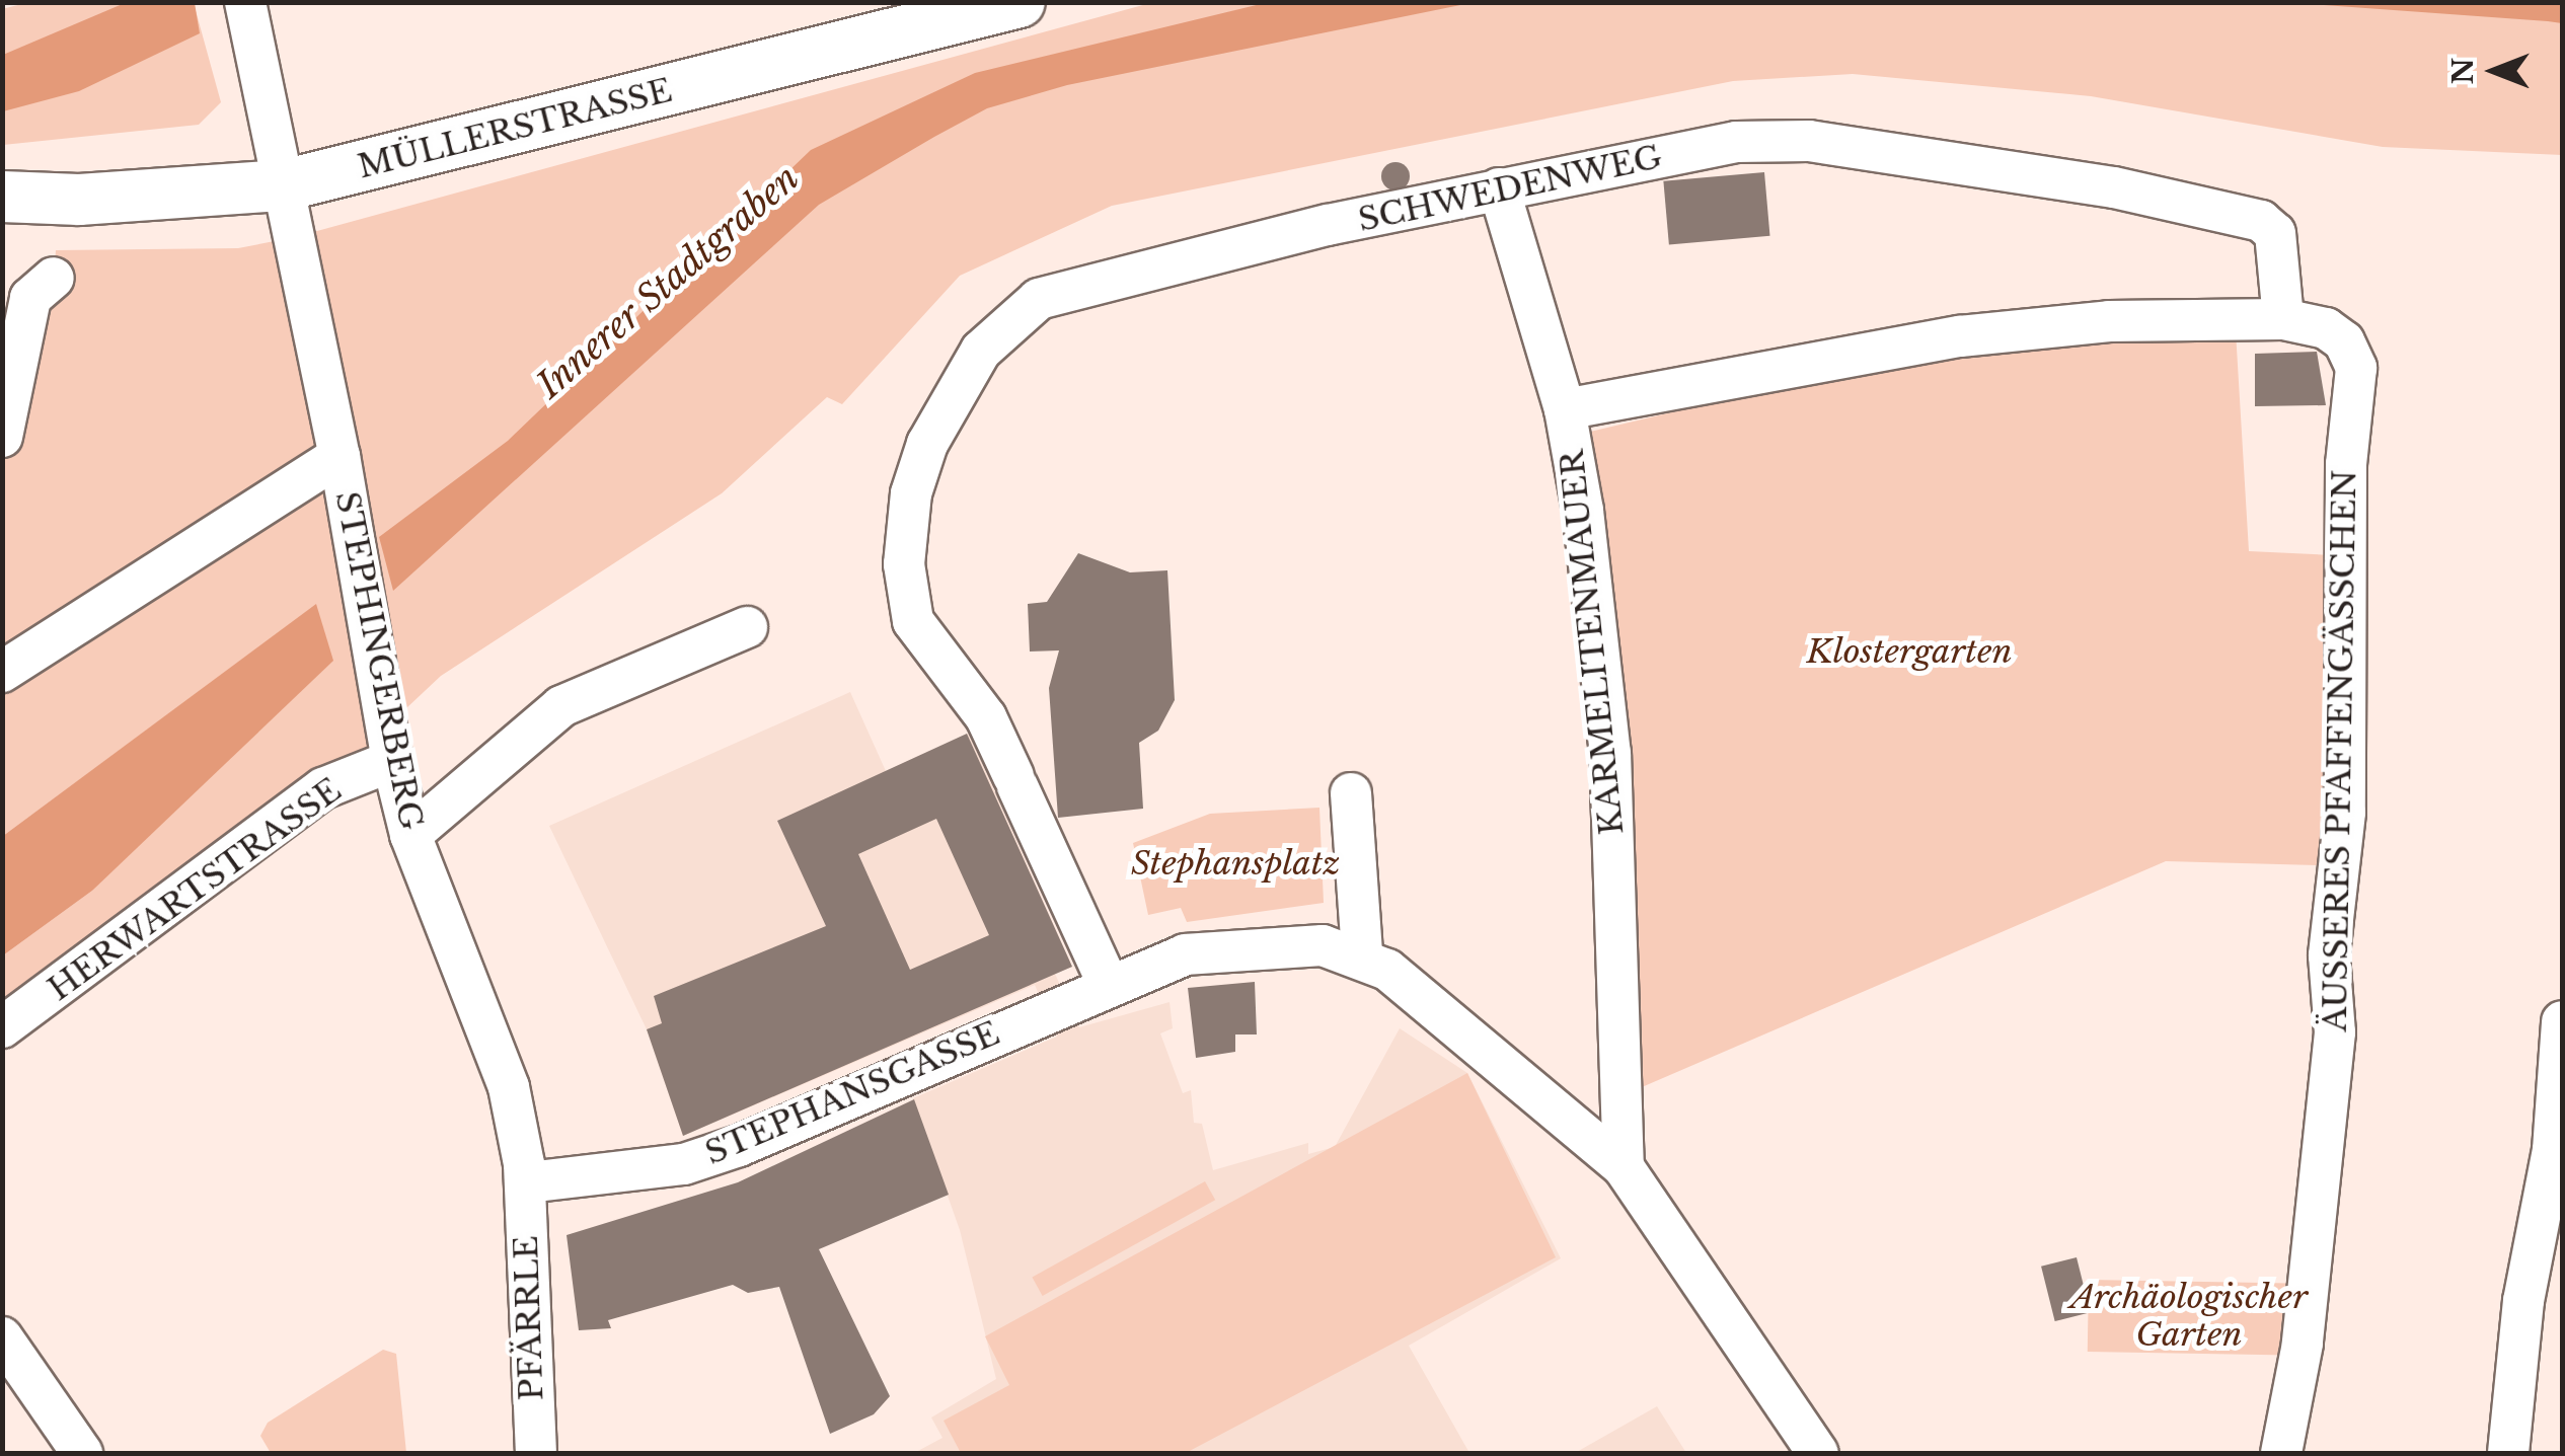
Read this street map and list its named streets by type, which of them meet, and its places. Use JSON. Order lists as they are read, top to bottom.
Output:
{
  "streets": {
    "street": [
      "MÜLLERSTRASSE",
      "SCHWEDENWEG",
      "KARMELITENMAUER",
      "STEPHINGERBERG",
      "ÄUSSERES PFAFFENGÄSSCHEN",
      "HERWARTSTRASSE",
      "STEPHANSGASSE",
      "PFÄRRLE"
    ]
  },
  "crossings": [
    ["MÜLLERSTRASSE", "STEPHINGERBERG"],
    ["SCHWEDENWEG", "KARMELITENMAUER"],
    ["SCHWEDENWEG", "ÄUSSERES PFAFFENGÄSSCHEN"],
    ["SCHWEDENWEG", "STEPHANSGASSE"],
    ["KARMELITENMAUER", "ÄUSSERES PFAFFENGÄSSCHEN"],
    ["STEPHINGERBERG", "HERWARTSTRASSE"],
    ["STEPHINGERBERG", "STEPHANSGASSE"],
    ["STEPHINGERBERG", "PFÄRRLE"],
    ["STEPHANSGASSE", "PFÄRRLE"]
  ],
  "water": ["Innerer Stadtgraben"],
  "parks": ["Klostergarten", "Stephansplatz", "Archäologischer Garten"],
  "north": "left"
}
